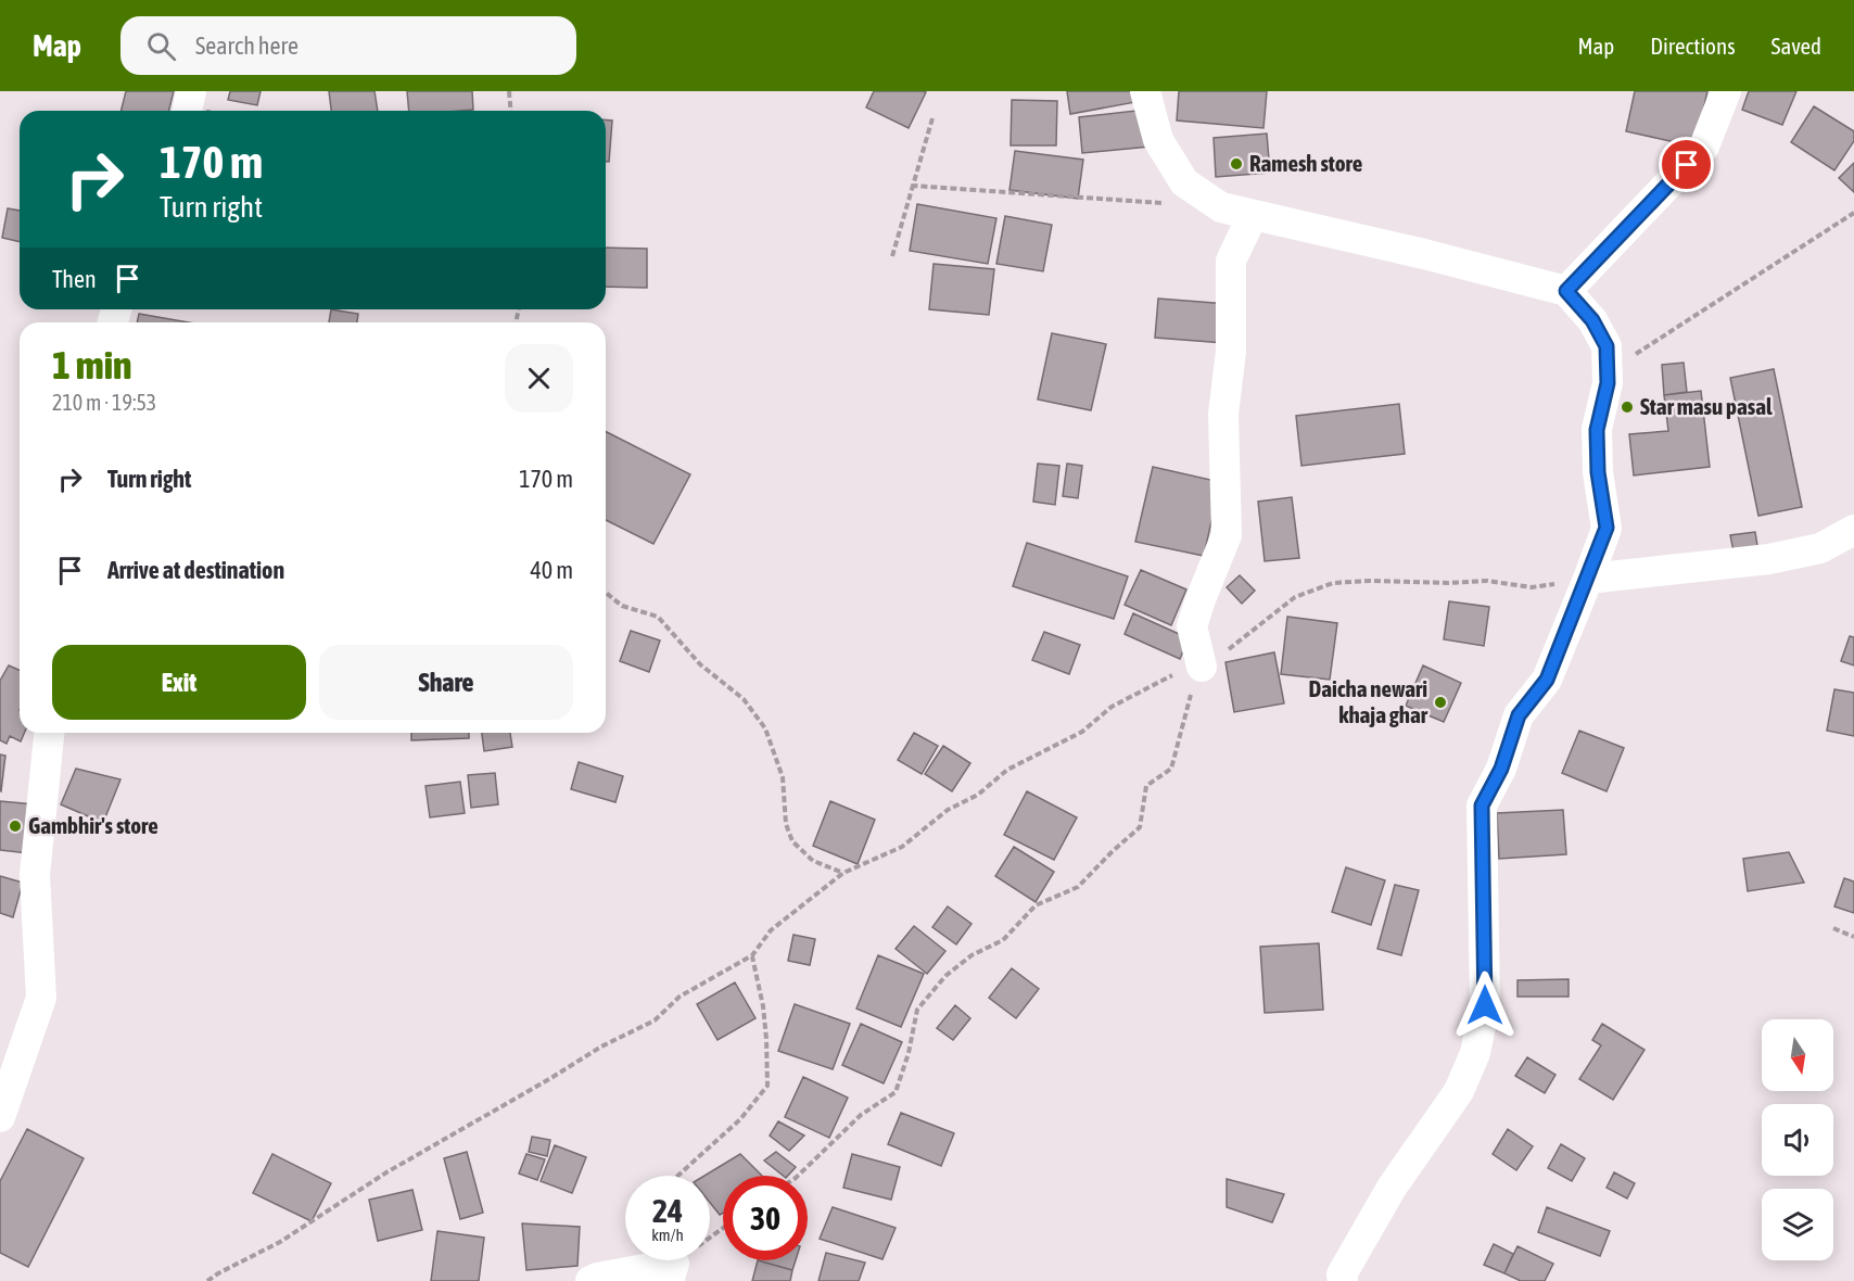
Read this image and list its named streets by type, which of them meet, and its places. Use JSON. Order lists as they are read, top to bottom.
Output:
{
  "places": [
    "Ramesh store",
    "Star masu pasal",
    "Daicha newari khaja ghar",
    "Gambhir's store"
  ],
  "north": "bottom",
  "page": {
    "header": "Map",
    "search": "Search here",
    "nav": ["Map", "Directions", "Saved"],
    "turn": ["170 m", "Turn right"],
    "then": "Then",
    "heading": ["1 min", "210 m · 19:53"],
    "list": [
      {
        "name": "Turn right",
        "value": "170 m"
      },
      {
        "name": "Arrive at destination",
        "value": "40 m"
      }
    ],
    "buttons": ["Exit", "Share"],
    "speed": "24 km/h",
    "limit": "30"
  }
}
